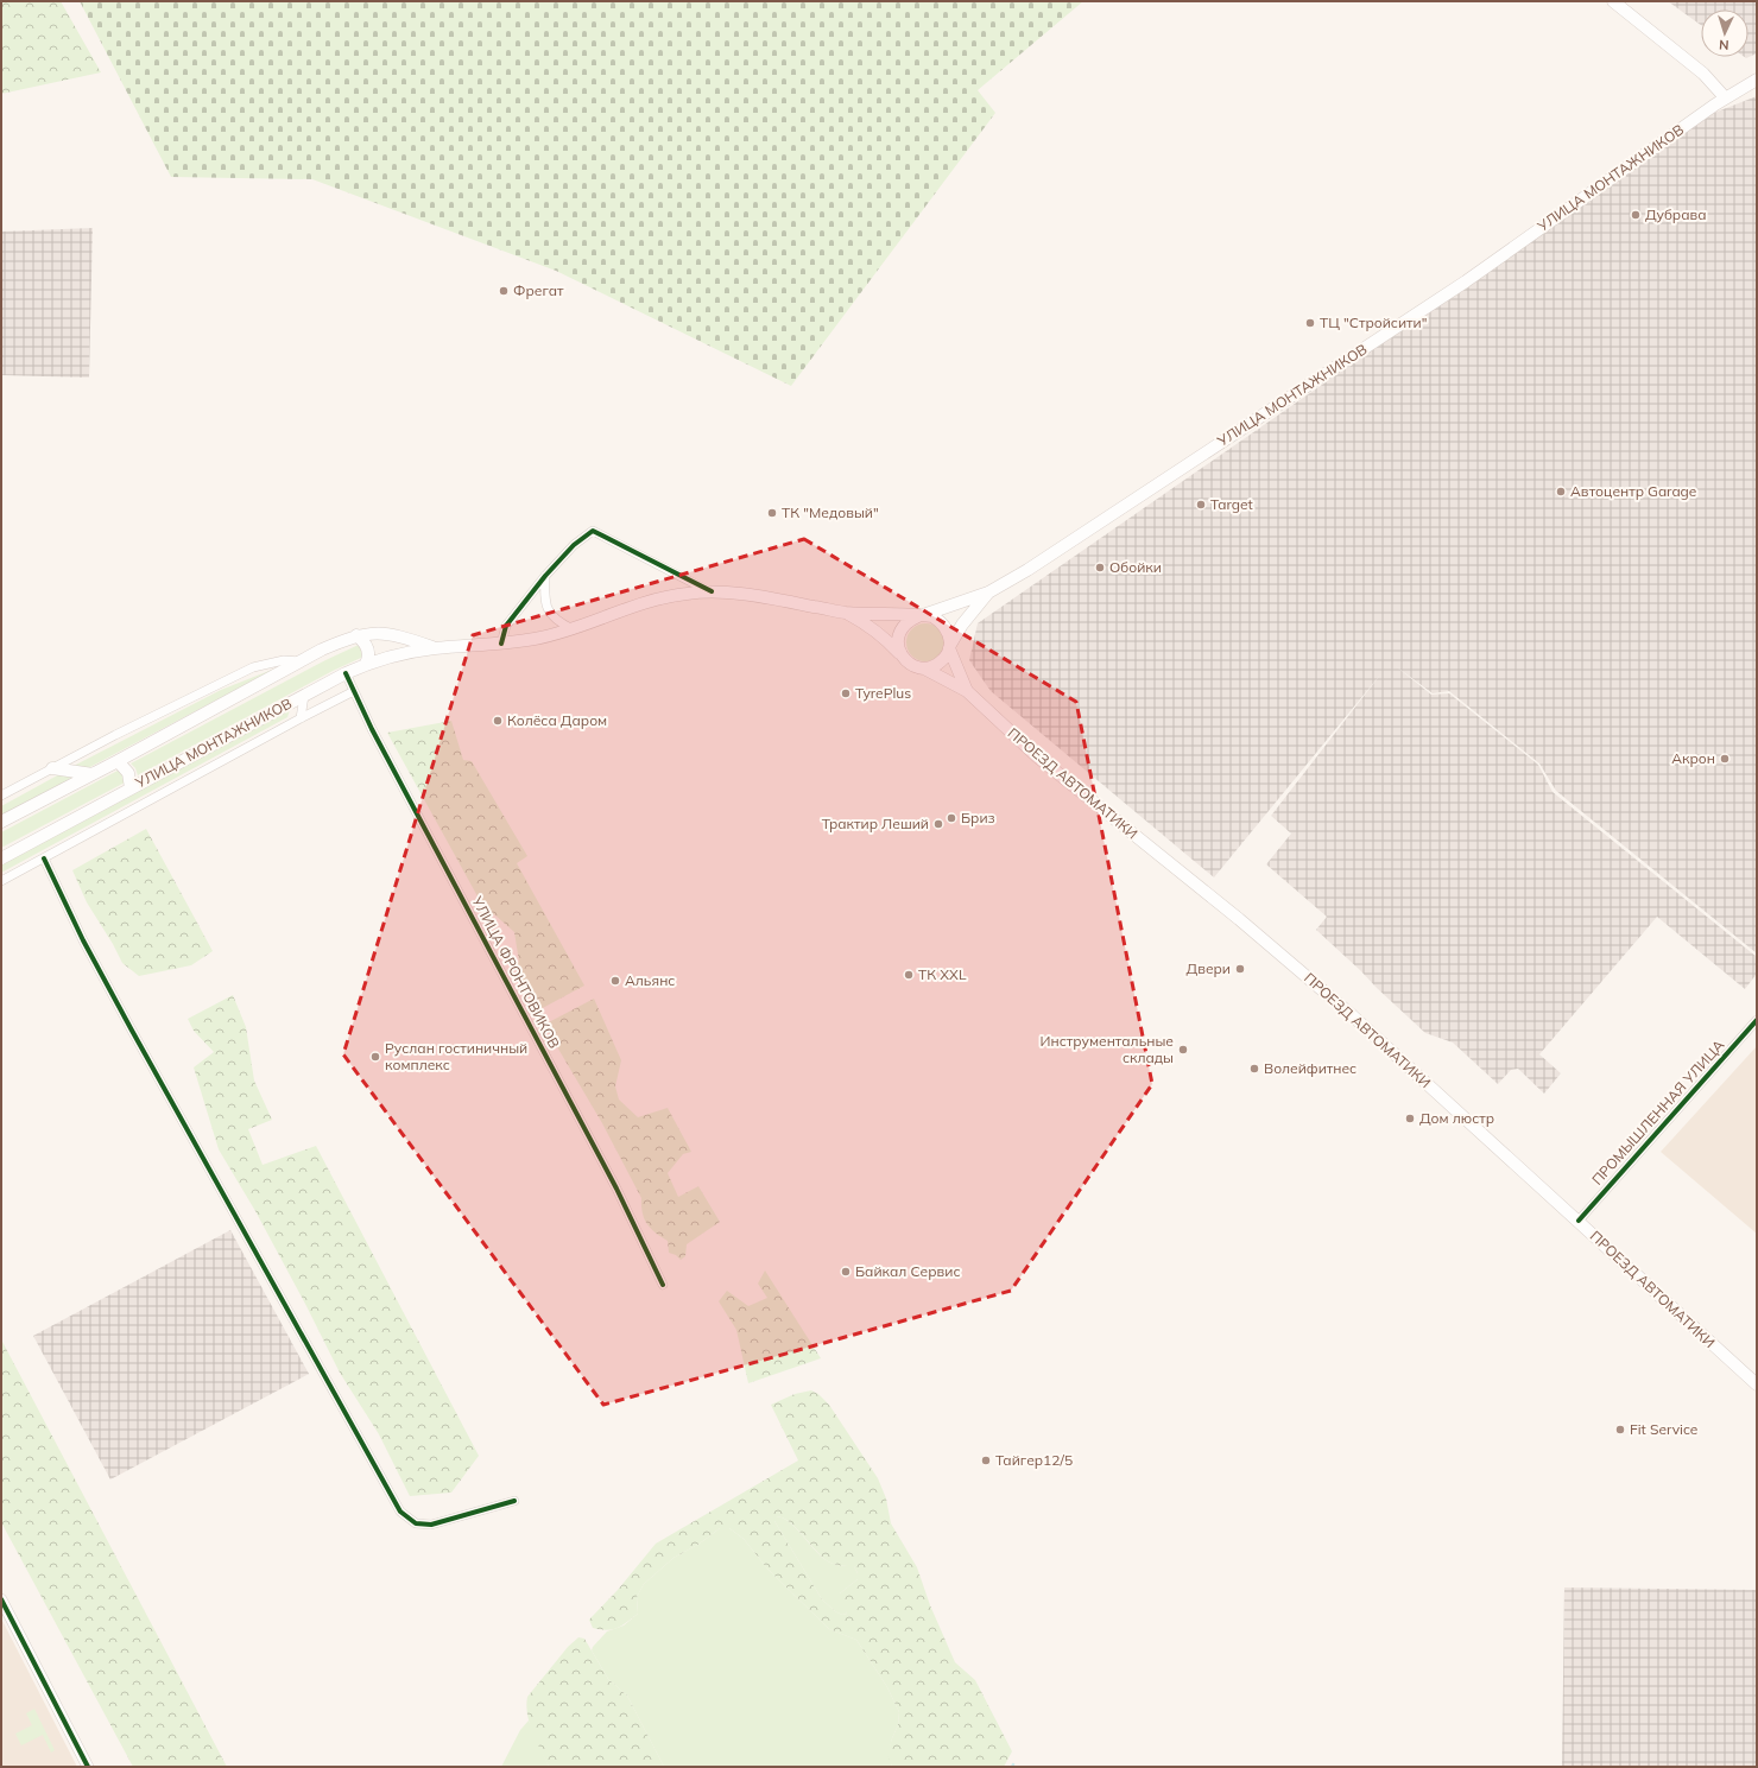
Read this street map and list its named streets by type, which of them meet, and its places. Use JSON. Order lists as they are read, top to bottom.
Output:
{
  "streets": {
    "main road": ["УЛИЦА МОНТАЖНИКОВ", "ПРОЕЗД АВТОМАТИКИ"],
    "street": ["УЛИЦА ФРОНТОВИКОВ", "ПРОМЫШЛЕННАЯ УЛИЦА"]
  },
  "crossings": [
    ["УЛИЦА МОНТАЖНИКОВ", "ПРОЕЗД АВТОМАТИКИ"],
    ["УЛИЦА МОНТАЖНИКОВ", "УЛИЦА ФРОНТОВИКОВ"],
    ["ПРОЕЗД АВТОМАТИКИ", "ПРОМЫШЛЕННАЯ УЛИЦА"]
  ],
  "places": [
    "Дубрава",
    "Фрегат",
    "ТЦ \"Стройсити\"",
    "Автоцентр Garage",
    "Target",
    "ТК \"Медовый\"",
    "Обойки",
    "TyrePlus",
    "Колёса Даром",
    "Акрон",
    "Бриз",
    "Трактир Леший",
    "Двери",
    "ТК XXL",
    "Альянс",
    "Инструментальные склады",
    "Руслан гостиничный комплекс",
    "Волейфитнес",
    "Дом люстр",
    "Байкал Сервис",
    "Fit Service",
    "Тайгер12/5"
  ],
  "north": "bottom"
}
